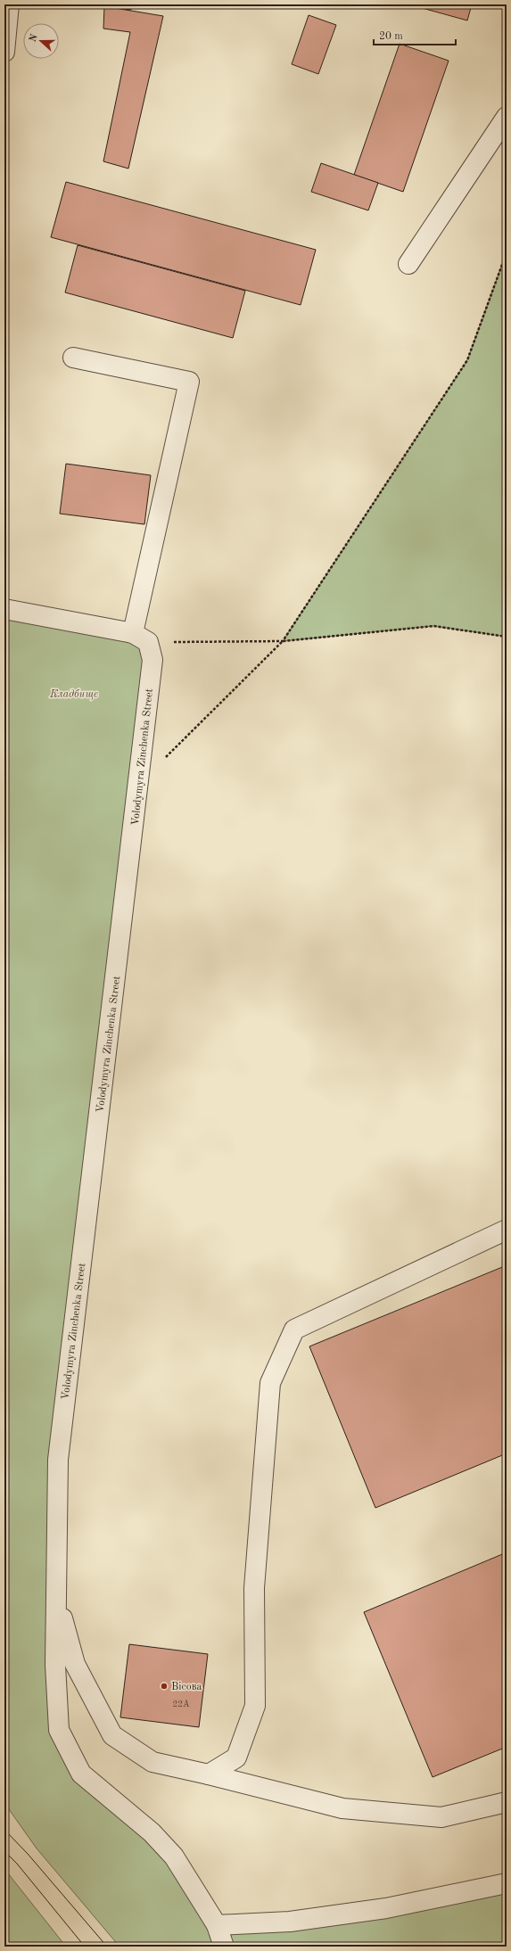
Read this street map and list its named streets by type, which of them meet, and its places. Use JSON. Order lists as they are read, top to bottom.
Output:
{
  "streets": {
    "street": ["Volodymyra Zinchenka Street"]
  },
  "parks": ["Кладбище"],
  "places": ["Вісова"],
  "house_numbers": ["22А"],
  "scale_bar": "20 m",
  "north": "left"
}
